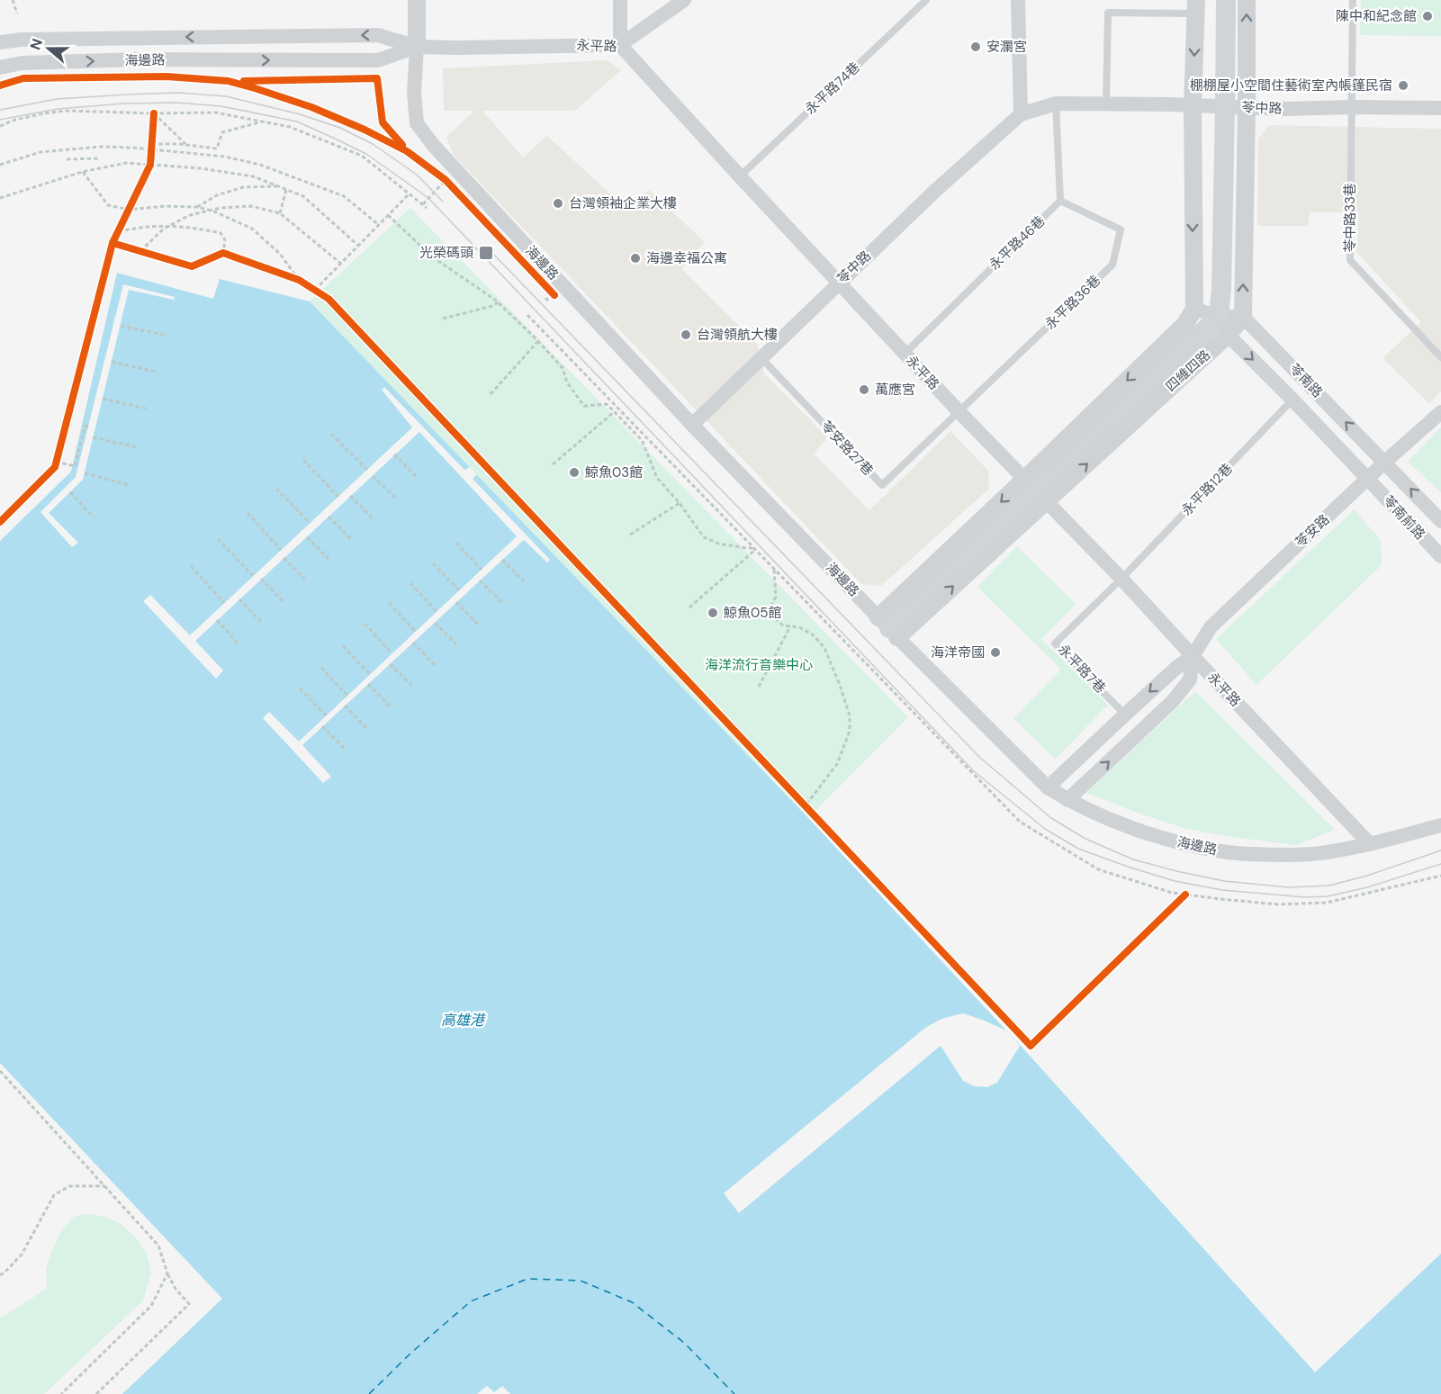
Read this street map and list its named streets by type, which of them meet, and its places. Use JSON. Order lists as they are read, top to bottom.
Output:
{
  "streets": {
    "main road": ["四維四路"],
    "street": [
      "永平路",
      "海邊路",
      "苓中路",
      "苓南路",
      "苓南前路",
      "苓安路"
    ],
    "lane": [
      "永平路74巷",
      "苓中路33巷",
      "永平路46巷",
      "永平路36巷",
      "苓安路27巷",
      "永平路12巷",
      "永平路7巷"
    ]
  },
  "crossings": [
    ["永平路", "海邊路"],
    ["永平路", "永平路74巷"],
    ["永平路", "苓中路"],
    ["永平路", "永平路46巷"],
    ["永平路", "永平路36巷"],
    ["永平路", "四維四路"],
    ["永平路", "苓安路27巷"],
    ["永平路", "永平路12巷"],
    ["永平路", "苓安路"],
    ["永平路", "永平路7巷"],
    ["海邊路", "苓中路"],
    ["海邊路", "四維四路"],
    ["海邊路", "苓安路"],
    ["苓中路", "苓中路33巷"],
    ["苓中路", "苓安路27巷"],
    ["永平路46巷", "永平路36巷"],
    ["永平路36巷", "苓安路27巷"],
    ["四維四路", "苓南路"],
    ["苓南路", "永平路12巷"],
    ["苓南路", "苓南前路"],
    ["苓南路", "苓安路"],
    ["永平路12巷", "永平路7巷"],
    ["苓南前路", "苓安路"],
    ["苓安路", "永平路7巷"]
  ],
  "water": ["高雄港"],
  "parks": ["海洋流行音樂中心"],
  "places": {
    "other": [
      "陳中和紀念館",
      "安瀾宮",
      "棚棚屋小空間住藝術室內帳篷民宿",
      "台灣領袖企業大樓",
      "海邊幸福公寓",
      "台灣領航大樓",
      "萬應宮",
      "鯨魚03館",
      "鯨魚05館",
      "海洋帝國"
    ],
    "transit": ["光榮碼頭"]
  },
  "north": "left"
}
